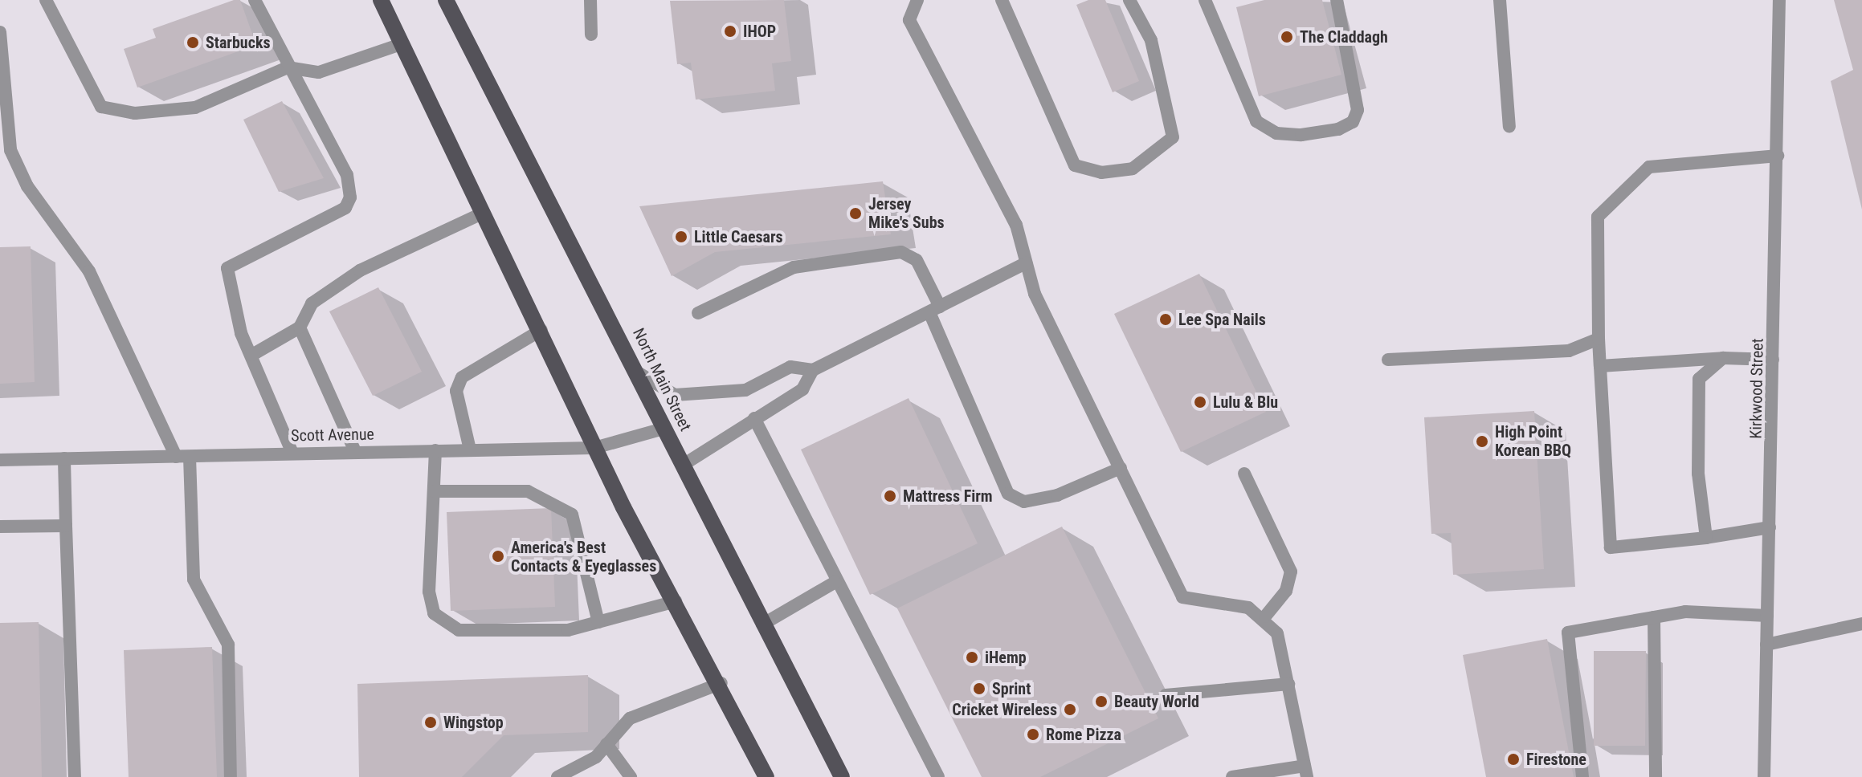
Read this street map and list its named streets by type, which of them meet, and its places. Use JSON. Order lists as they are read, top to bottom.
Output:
{
  "streets": {
    "main road": ["North Main Street"],
    "street": ["Kirkwood Street", "Scott Avenue"]
  },
  "crossings": [
    ["North Main Street", "Scott Avenue"]
  ],
  "places": [
    "IHOP",
    "The Claddagh",
    "Starbucks",
    "Jersey Mike's Subs",
    "Little Caesars",
    "Lee Spa Nails",
    "Lulu & Blu",
    "High Point Korean BBQ",
    "Mattress Firm",
    "America's Best Contacts & Eyeglasses",
    "iHemp",
    "Sprint",
    "Beauty World",
    "Cricket Wireless",
    "Wingstop",
    "Rome Pizza",
    "Firestone"
  ]
}
